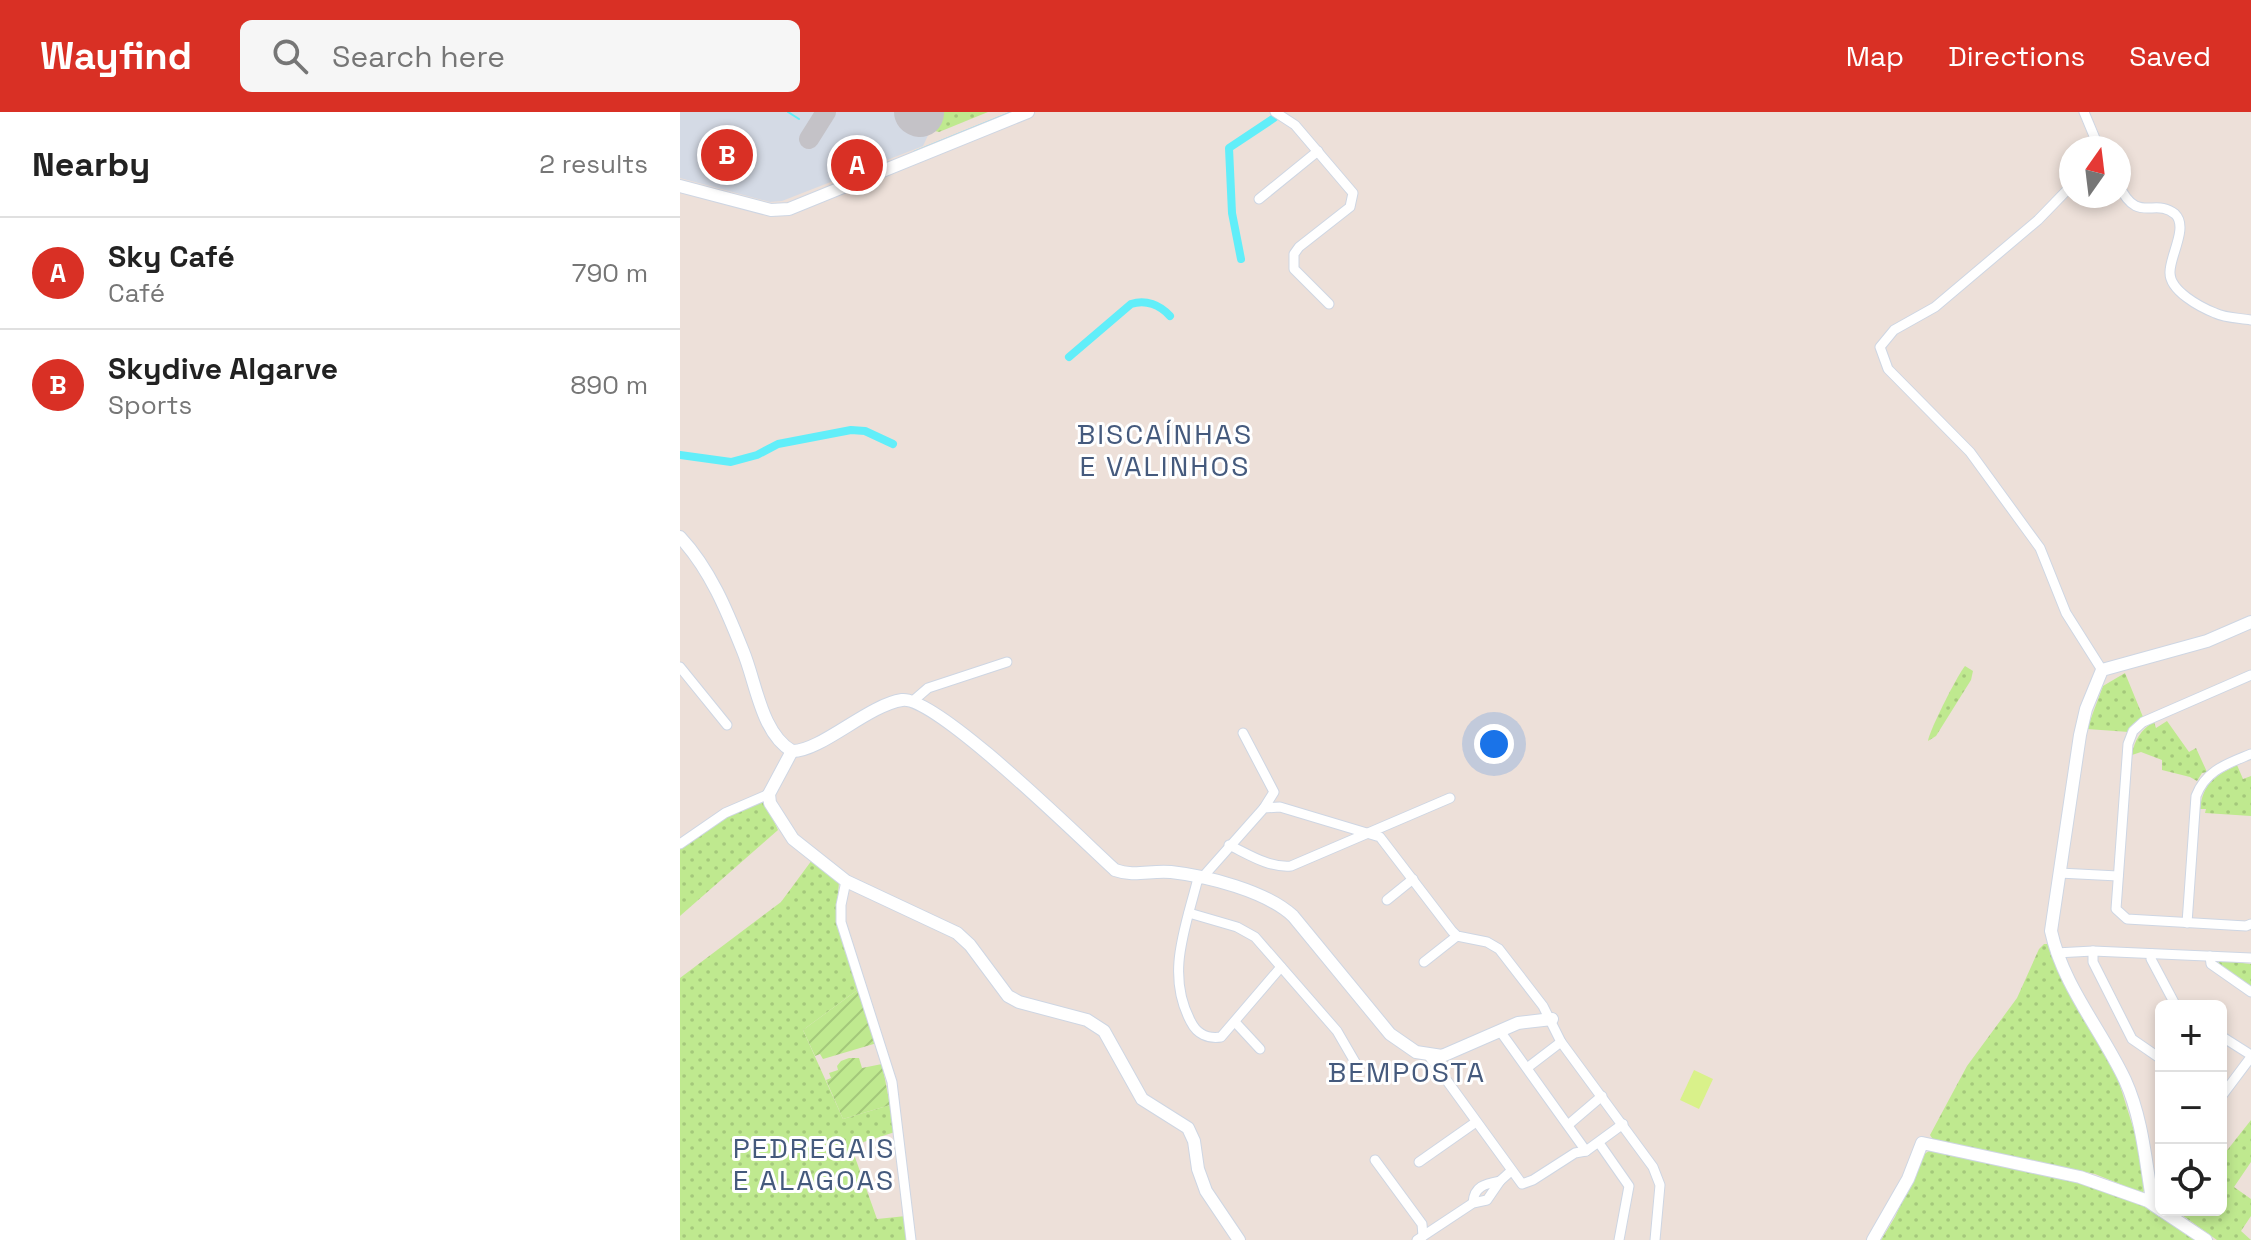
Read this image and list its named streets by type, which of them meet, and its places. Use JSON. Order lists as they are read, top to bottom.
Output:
{
  "districts": ["BISCAÍNHAS E VALINHOS", "BEMPOSTA", "PEDREGAIS E ALAGOAS"],
  "north": "top",
  "page": {
    "header": "Wayfind",
    "search": "Search here",
    "nav": ["Map", "Directions", "Saved"],
    "heading": ["Nearby", "2 results"],
    "pins": ["B", "A"],
    "list": [
      {
        "mark": "A",
        "name": "Sky Café",
        "note": "Café",
        "value": "790 m"
      },
      {
        "mark": "B",
        "name": "Skydive Algarve",
        "note": "Sports",
        "value": "890 m"
      }
    ],
    "map_buttons": ["+", "−"]
  }
}
